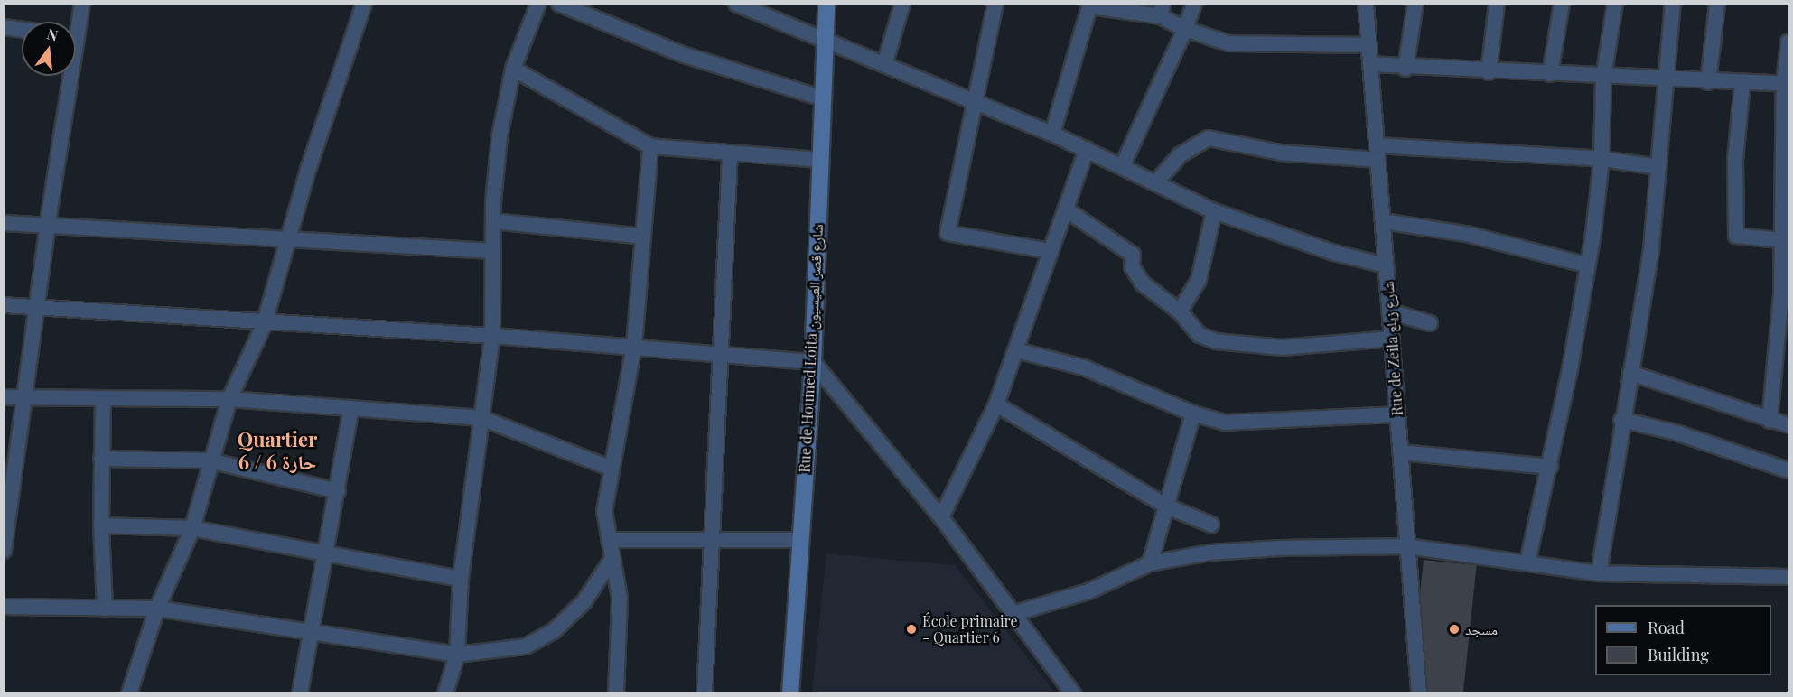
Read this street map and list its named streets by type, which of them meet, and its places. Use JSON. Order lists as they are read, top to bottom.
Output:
{
  "streets": {
    "street": ["Rue de Houmed Loita شارع قصر العيسيون", "Rue de Zeila شارع زيلع"]
  },
  "districts": ["Quartier 6 / حارة 6"],
  "places": ["École primaire - Quartier 6", "مسجد"],
  "legend": ["Road", "Building"],
  "north": "top"
}
